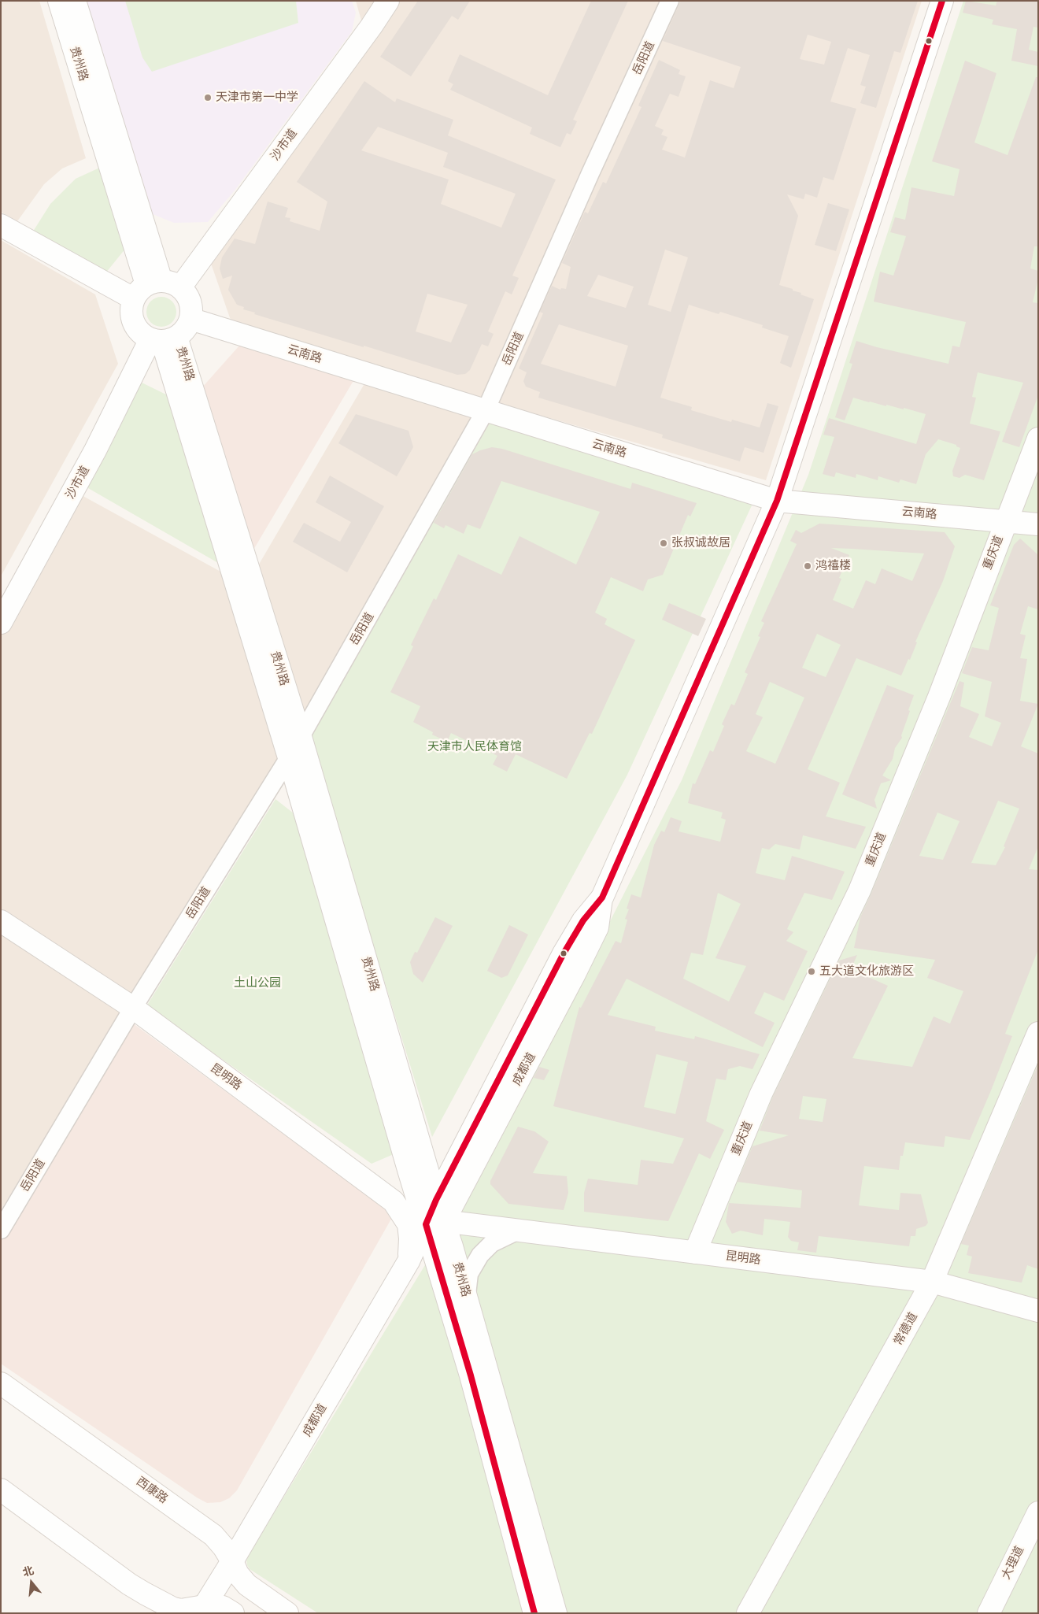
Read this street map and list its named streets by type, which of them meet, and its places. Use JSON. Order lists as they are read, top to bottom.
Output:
{
  "streets": {
    "street": [
      "岳阳道",
      "贵州路",
      "沙市道",
      "云南路",
      "重庆道",
      "成都道",
      "昆明路",
      "常德道",
      "西康路",
      "大理道"
    ]
  },
  "crossings": [
    ["岳阳道", "贵州路"],
    ["岳阳道", "云南路"],
    ["岳阳道", "昆明路"],
    ["贵州路", "沙市道"],
    ["贵州路", "云南路"],
    ["贵州路", "成都道"],
    ["贵州路", "昆明路"],
    ["沙市道", "云南路"],
    ["云南路", "重庆道"],
    ["云南路", "成都道"],
    ["重庆道", "昆明路"],
    ["成都道", "昆明路"],
    ["成都道", "西康路"],
    ["昆明路", "常德道"]
  ],
  "parks": ["天津市人民体育馆", "土山公园"],
  "places": [
    "天津市第一中学",
    "张叔诚故居",
    "鸿禧楼",
    "五大道文化旅游区"
  ],
  "north": "top"
}
